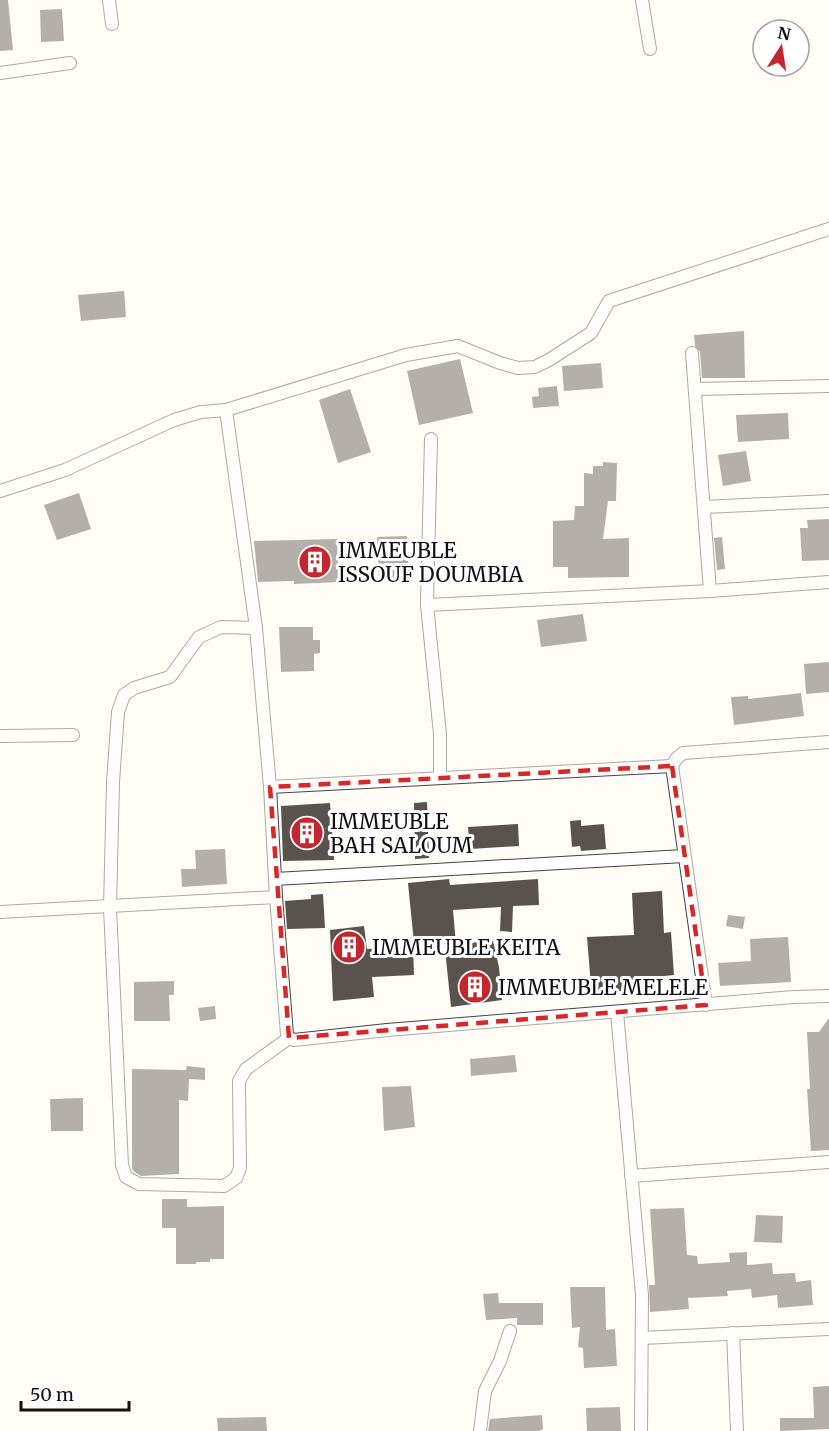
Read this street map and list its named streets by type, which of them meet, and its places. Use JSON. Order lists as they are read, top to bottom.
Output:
{
  "places": {
    "building": [
      "IMMEUBLE ISSOUF DOUMBIA",
      "IMMEUBLE BAH SALOUM",
      "IMMEUBLE KEITA",
      "IMMEUBLE MELELE"
    ]
  },
  "scale_bar": "50 m",
  "north": "top"
}
